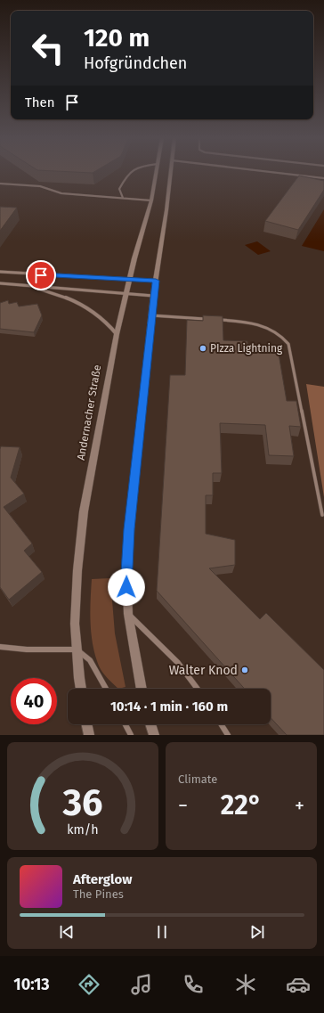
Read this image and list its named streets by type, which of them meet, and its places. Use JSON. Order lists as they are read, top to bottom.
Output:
{
  "streets": {
    "street": ["Andernacher Straße"]
  },
  "places": ["PIzza Lightning", "Walter Knod"],
  "page": {
    "turn": ["120 m", "Hofgründchen"],
    "then": "Then",
    "limit": "40",
    "trip": "10:14 · 1 min · 160 m",
    "tile": "Climate",
    "heat": ["−", "22°", "+"],
    "song": ["Afterglow", "The Pines"],
    "tabs": "10:13",
    "gauge": ["36", "km/h"]
  }
}
